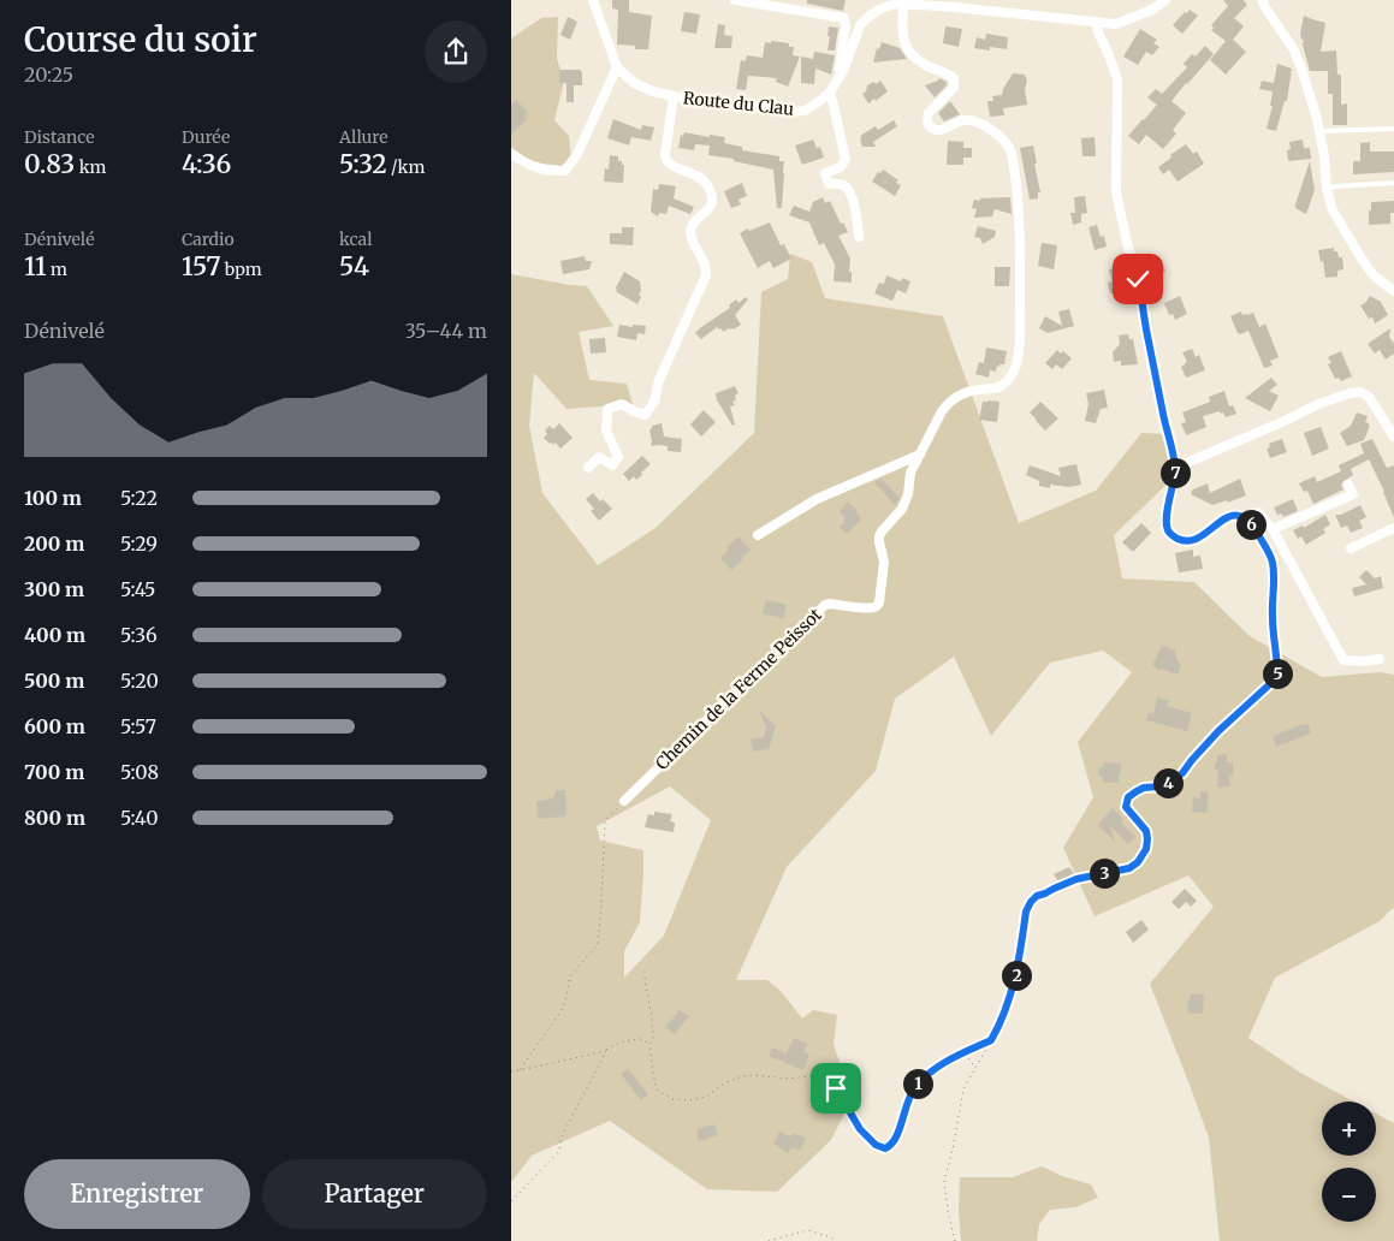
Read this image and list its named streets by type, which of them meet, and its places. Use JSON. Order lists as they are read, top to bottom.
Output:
{
  "streets": {
    "street": ["Route du Clau", "Chemin de la Ferme Peissot"]
  },
  "crossings": [
    ["Route du Clau", "Chemin de la Ferme Peissot"]
  ],
  "page": {
    "heading": ["Course du soir", "20:25"],
    "stats": [
      ["Distance", "0.83 km"],
      ["Durée", "4:36"],
      ["Allure", "5:32 /km"],
      ["Dénivelé", "11 m"],
      ["Cardio", "157 bpm"],
      ["kcal", "54"]
    ],
    "chart": ["Dénivelé", "35–44 m"],
    "pins": [
      "7",
      "6",
      "5",
      "4",
      "3",
      "2",
      "1"
    ],
    "list": [
      {
        "name": "100 m",
        "note": "5:22"
      },
      {
        "name": "200 m",
        "note": "5:29"
      },
      {
        "name": "300 m",
        "note": "5:45"
      },
      {
        "name": "400 m",
        "note": "5:36"
      },
      {
        "name": "500 m",
        "note": "5:20"
      },
      {
        "name": "600 m",
        "note": "5:57"
      },
      {
        "name": "700 m",
        "note": "5:08"
      },
      {
        "name": "800 m",
        "note": "5:40"
      }
    ],
    "map_buttons": ["+", "−"],
    "buttons": ["Enregistrer", "Partager"]
  }
}
